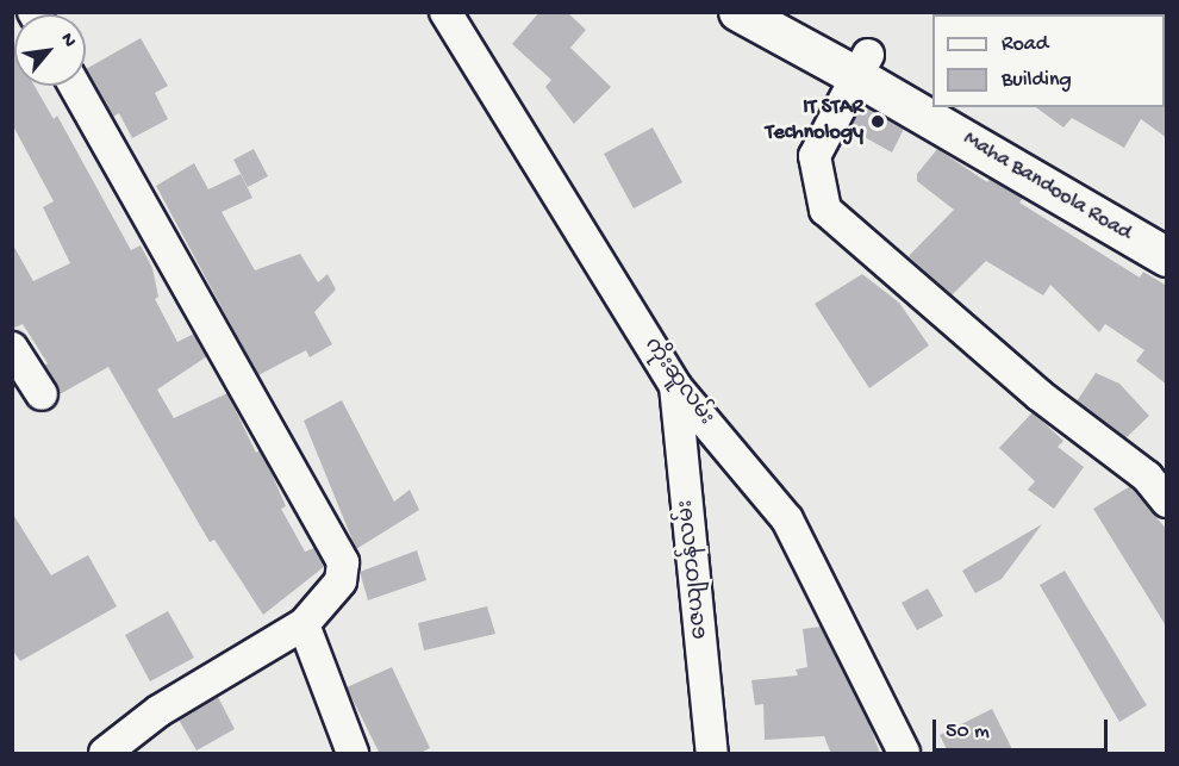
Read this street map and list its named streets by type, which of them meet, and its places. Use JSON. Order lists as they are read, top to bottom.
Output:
{
  "streets": {
    "main road": ["Maha Bandoola Road"],
    "street": ["ကိုးဆူလမ်း", "ဇေယျတန်လမ်း"]
  },
  "crossings": [
    ["ကိုးဆူလမ်း", "ဇေယျတန်လမ်း"]
  ],
  "places": ["IT STAR Technology"],
  "legend": ["Road", "Building"],
  "scale_bar": "50 m",
  "north": "top right"
}
